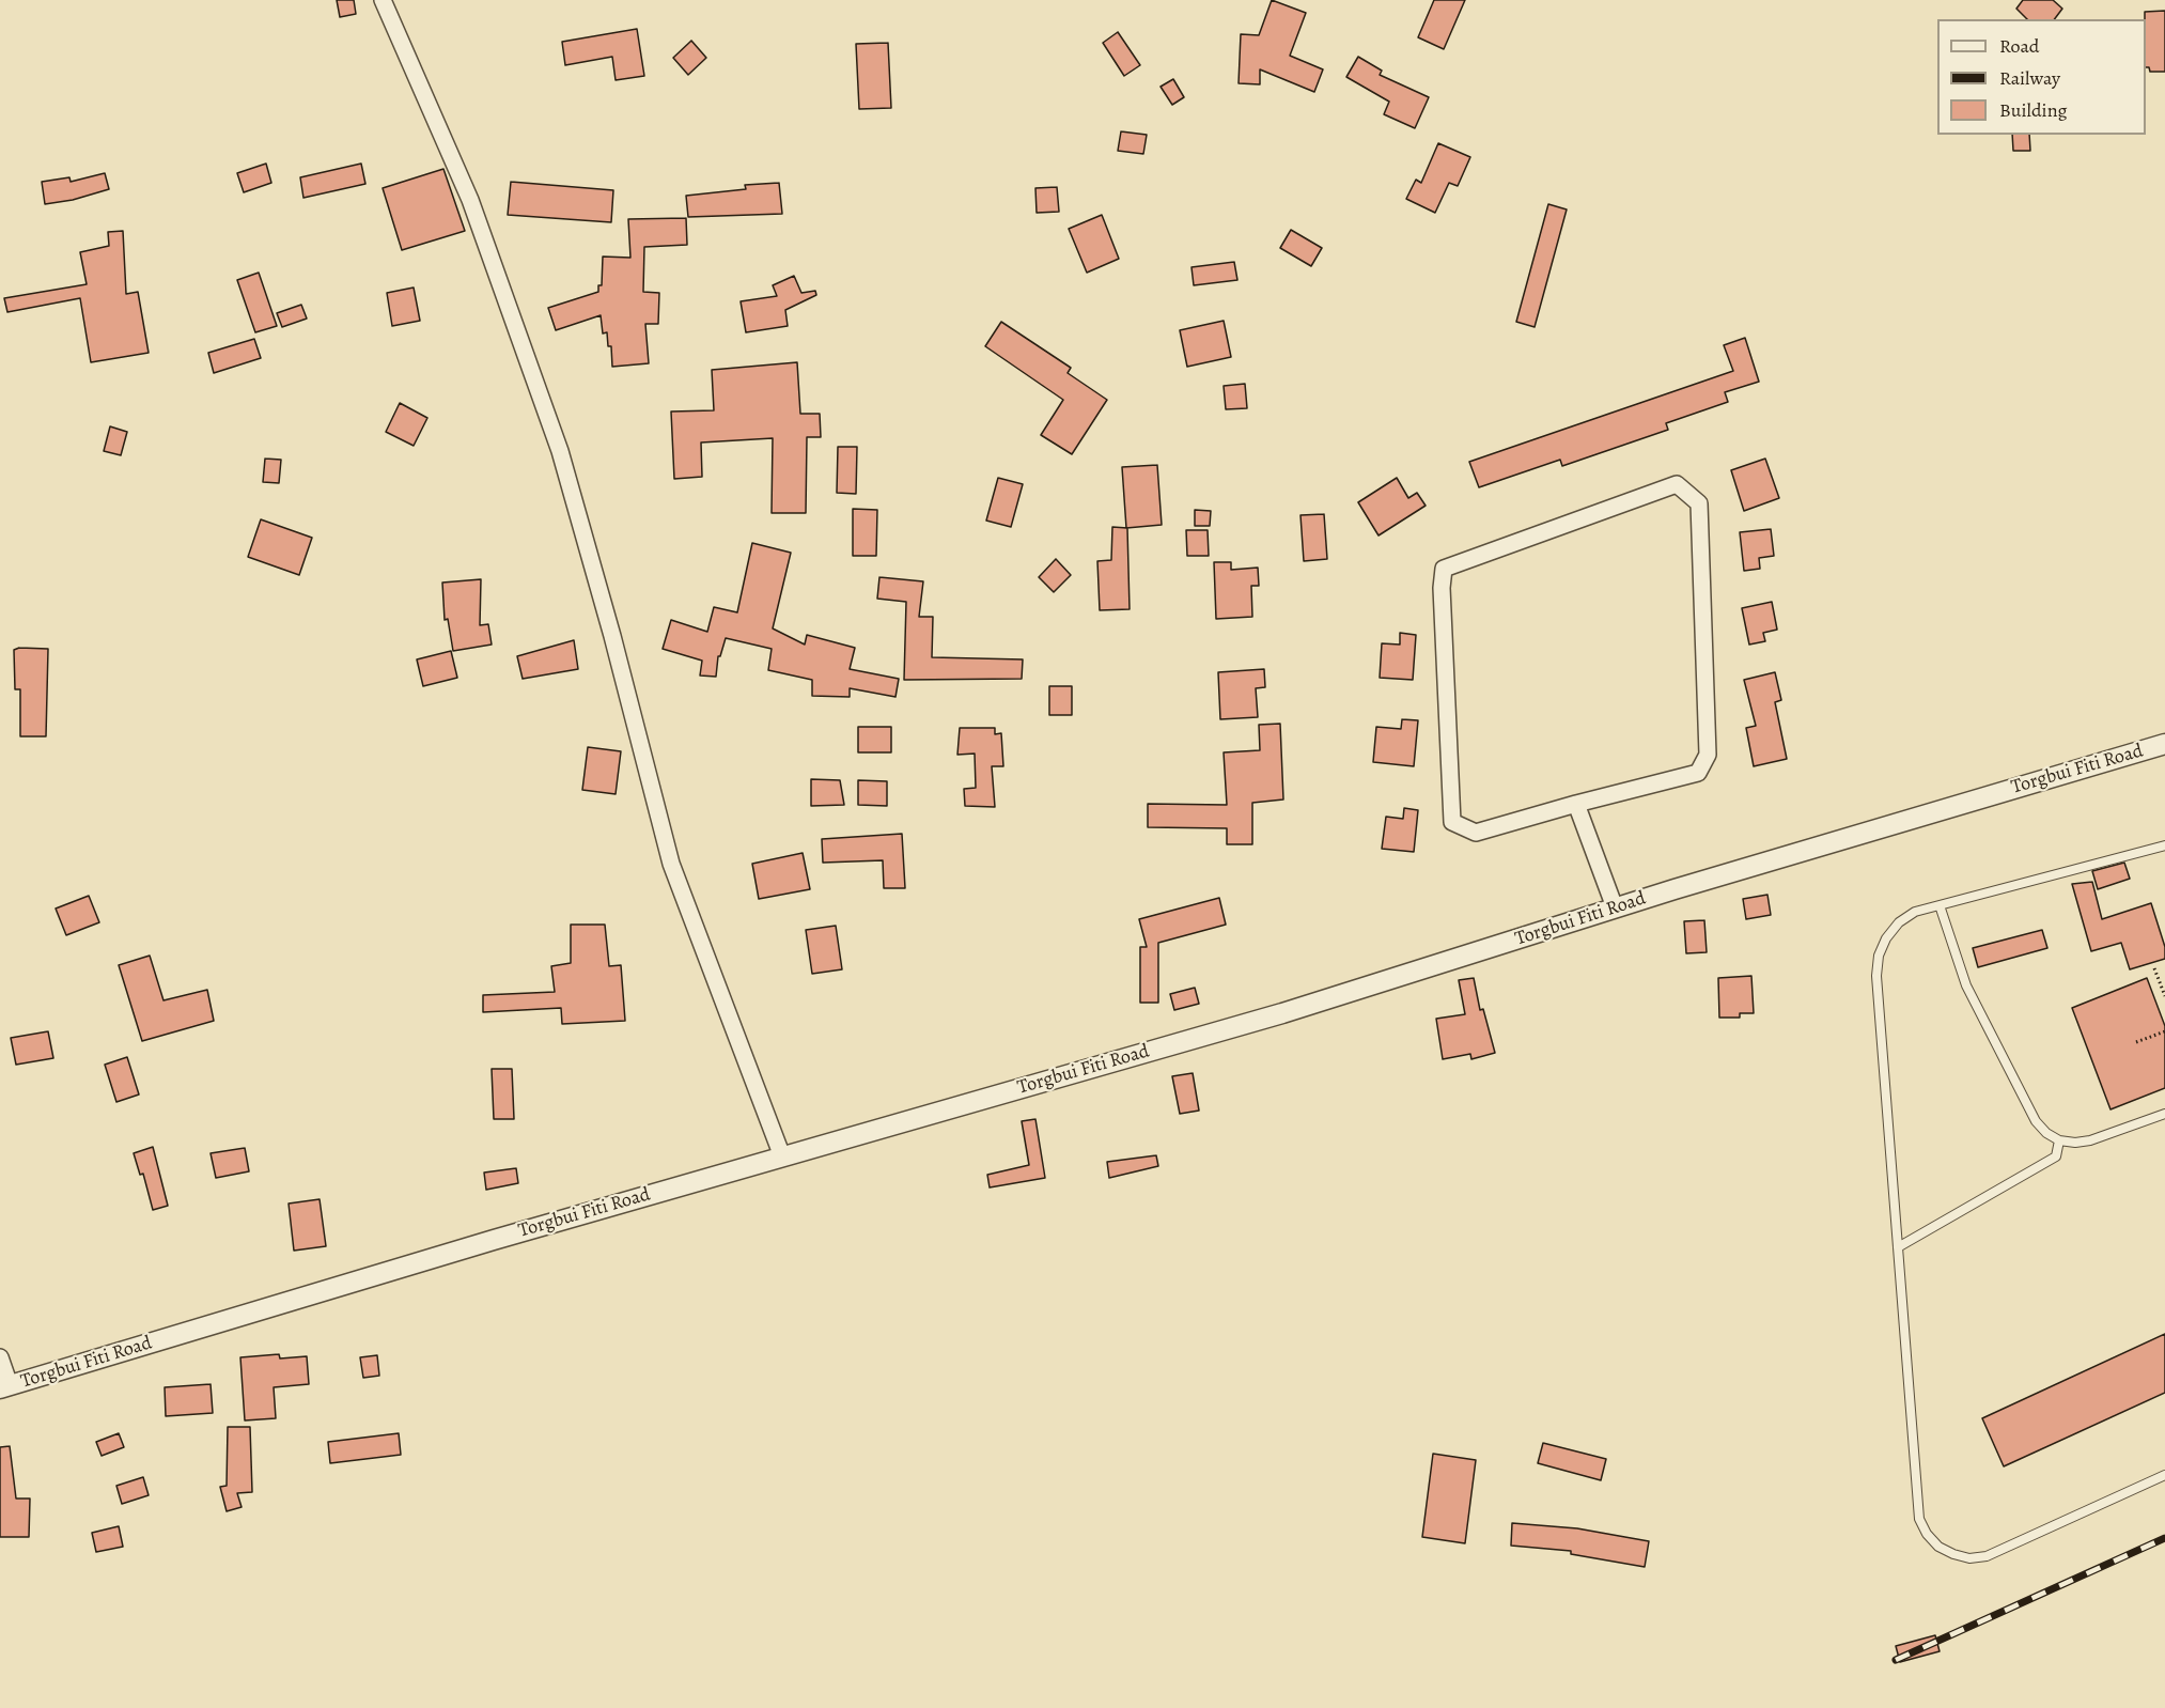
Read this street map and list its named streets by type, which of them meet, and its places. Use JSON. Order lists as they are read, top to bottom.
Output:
{
  "streets": {
    "street": ["Torgbui Fiti Road"]
  },
  "legend": ["Road", "Railway", "Building"]
}
